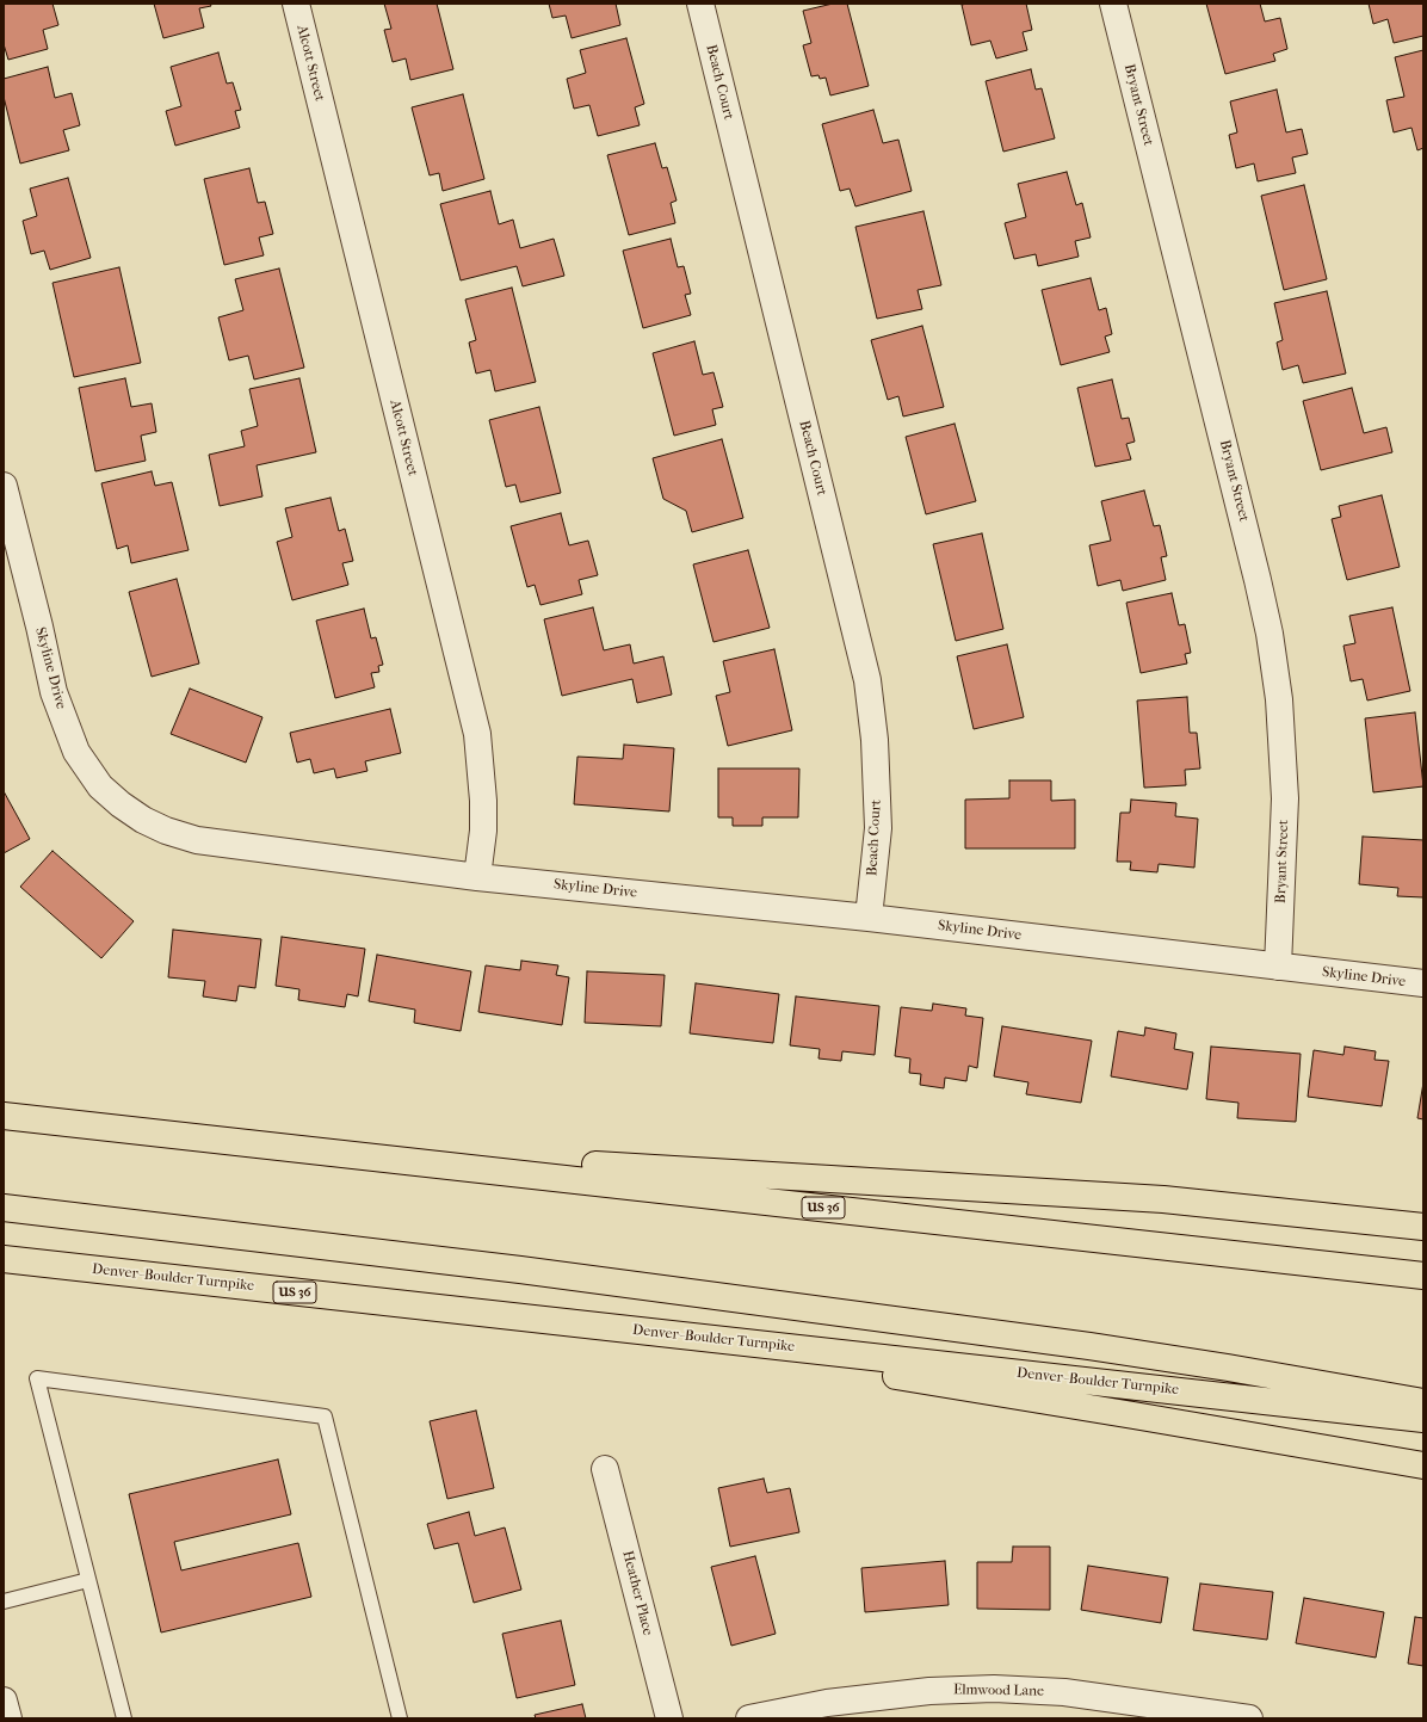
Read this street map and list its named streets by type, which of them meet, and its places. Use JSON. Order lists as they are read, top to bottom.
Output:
{
  "streets": {
    "highway": ["US 36", "Denver–Boulder Turnpike"],
    "street": [
      "Alcott Street",
      "Beach Court",
      "Bryant Street",
      "Skyline Drive",
      "Heather Place",
      "Elmwood Lane"
    ]
  },
  "crossings": [
    ["Alcott Street", "Skyline Drive"],
    ["Beach Court", "Skyline Drive"],
    ["Bryant Street", "Skyline Drive"]
  ]
}
